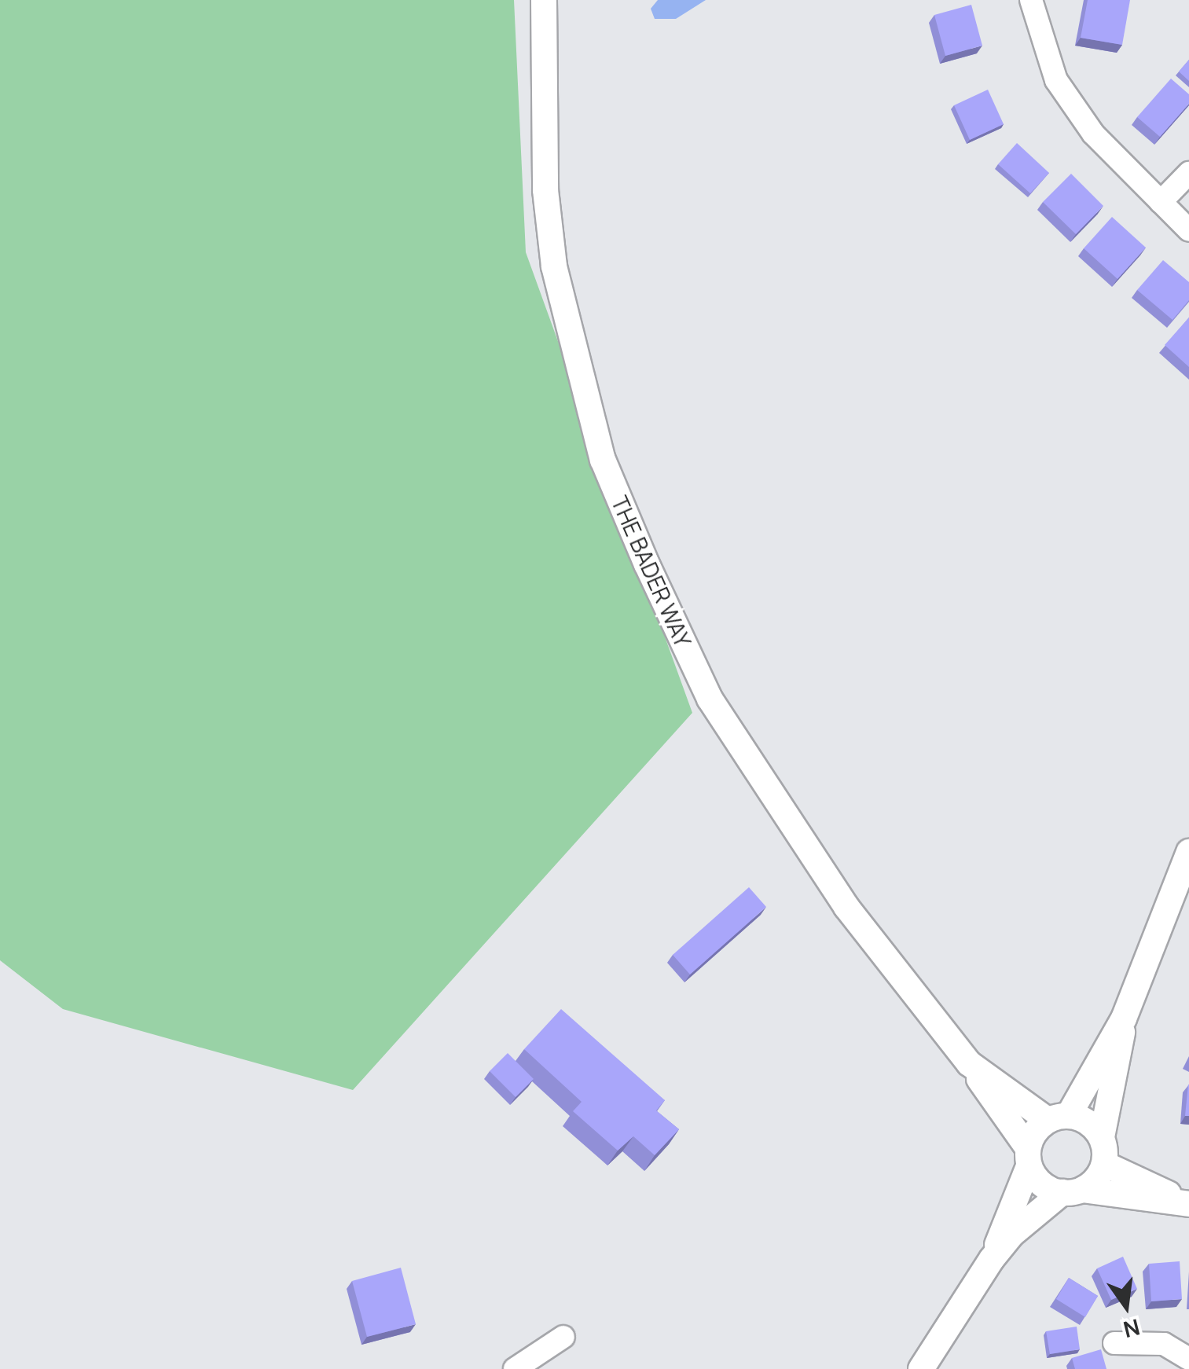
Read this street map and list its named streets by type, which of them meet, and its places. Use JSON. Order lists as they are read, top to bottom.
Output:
{
  "streets": {
    "street": ["THE BADER WAY"]
  },
  "north": "bottom"
}
